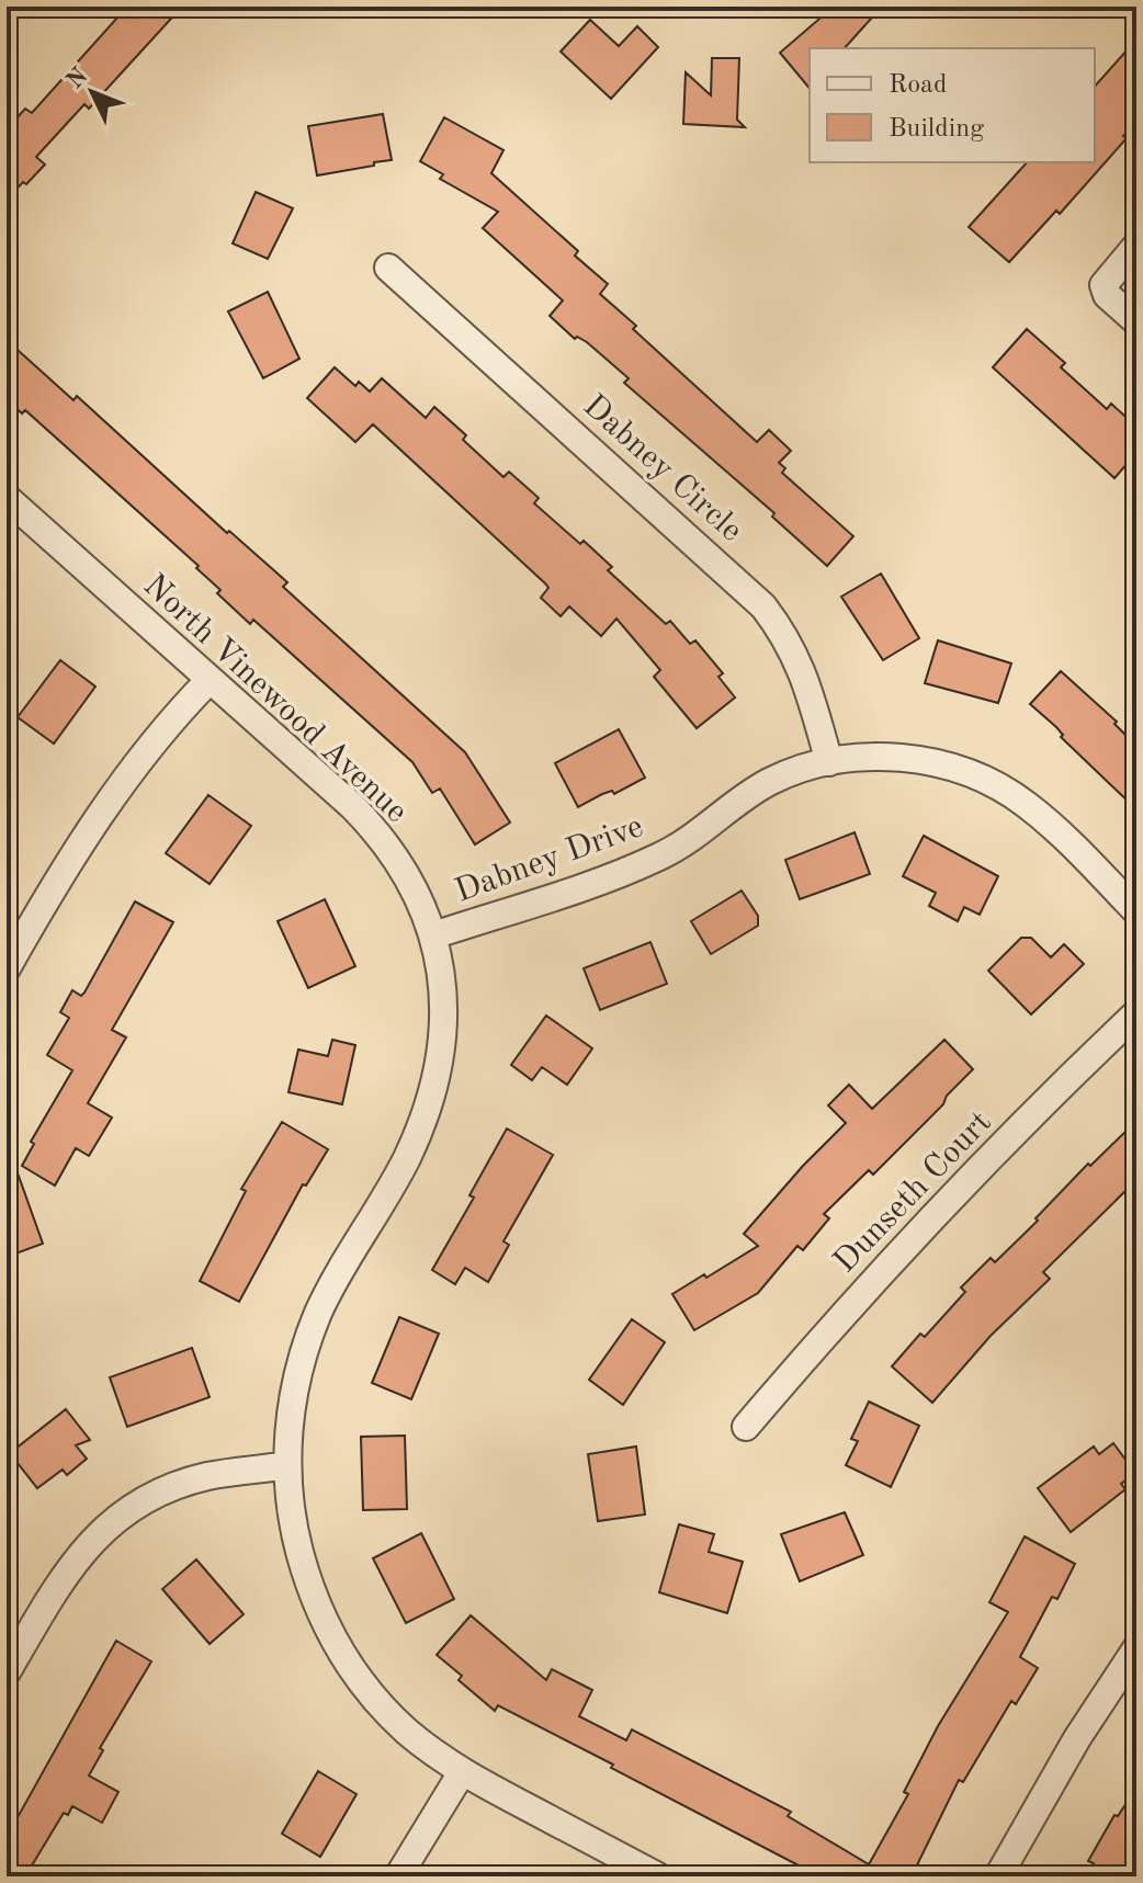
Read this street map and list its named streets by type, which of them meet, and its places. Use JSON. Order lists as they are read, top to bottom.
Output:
{
  "streets": {
    "street": [
      "Dabney Circle",
      "North Vinewood Avenue",
      "Dabney Drive",
      "Dunseth Court"
    ]
  },
  "crossings": [
    ["Dabney Circle", "Dabney Drive"],
    ["North Vinewood Avenue", "Dabney Drive"]
  ],
  "legend": ["Road", "Building"],
  "north": "top left"
}
